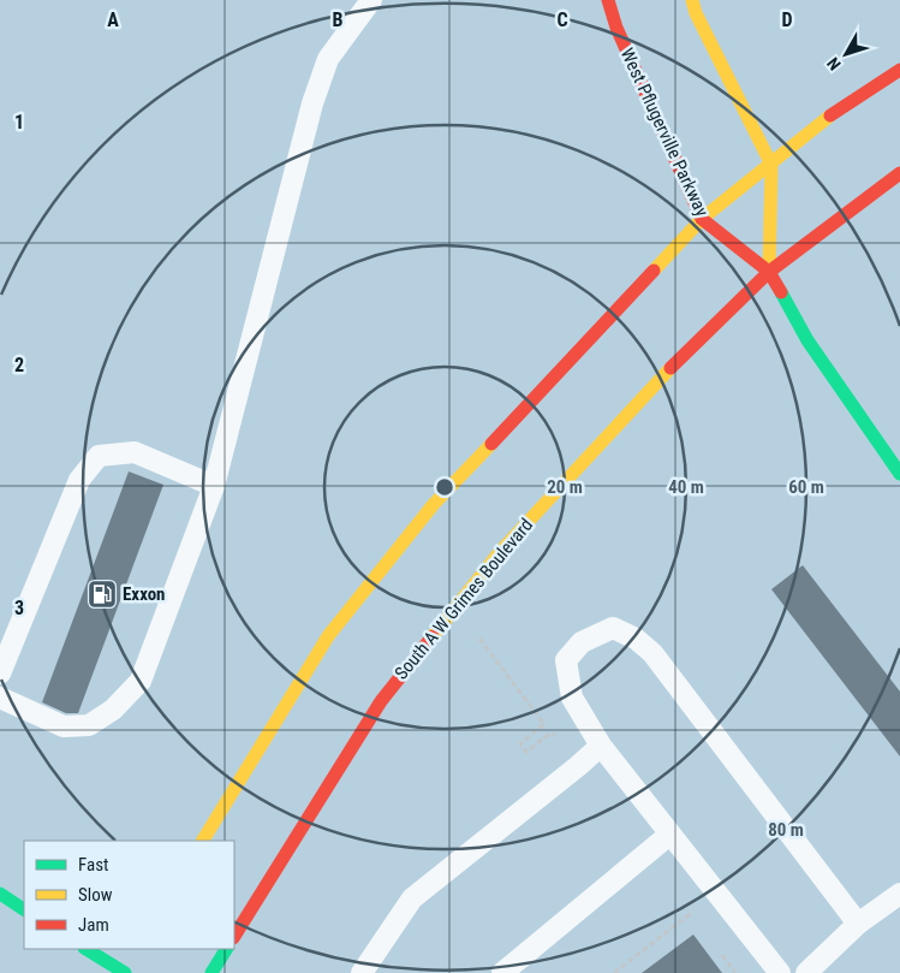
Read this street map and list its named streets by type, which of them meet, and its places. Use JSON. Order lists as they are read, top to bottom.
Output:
{
  "streets": {
    "main road": ["West Pflugerville Parkway", "South A W Grimes Boulevard"]
  },
  "crossings": [
    ["West Pflugerville Parkway", "South A W Grimes Boulevard"]
  ],
  "places": {
    "fuel station": ["Exxon"]
  },
  "legend": ["Fast", "Slow", "Jam"],
  "north": "bottom left",
  "grid": {
    "columns": [
      "A",
      "B",
      "C",
      "D"
    ],
    "rows": ["1", "2", "3"]
  },
  "rings": [
    "20 m",
    "40 m",
    "60 m",
    "80 m"
  ]
}
